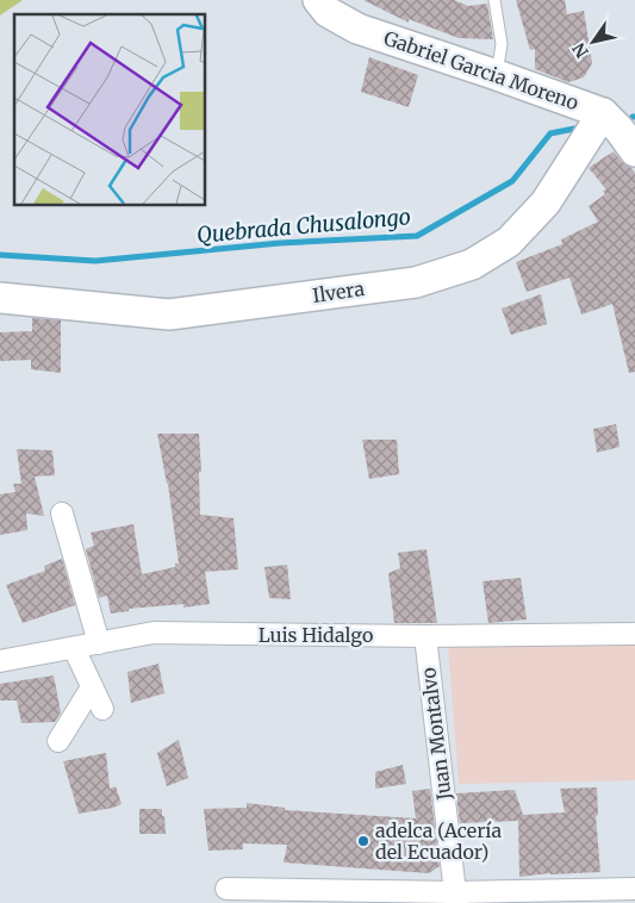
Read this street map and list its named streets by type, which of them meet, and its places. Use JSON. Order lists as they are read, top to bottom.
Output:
{
  "streets": {
    "street": [
      "Gabriel Garcia Moreno",
      "Ilvera",
      "Luis Hidalgo",
      "Juan Montalvo"
    ]
  },
  "crossings": [
    ["Gabriel Garcia Moreno", "Ilvera"],
    ["Luis Hidalgo", "Juan Montalvo"]
  ],
  "water": ["Quebrada Chusalongo"],
  "places": ["adelca (Acería del Ecuador)"],
  "north": "bottom left"
}
